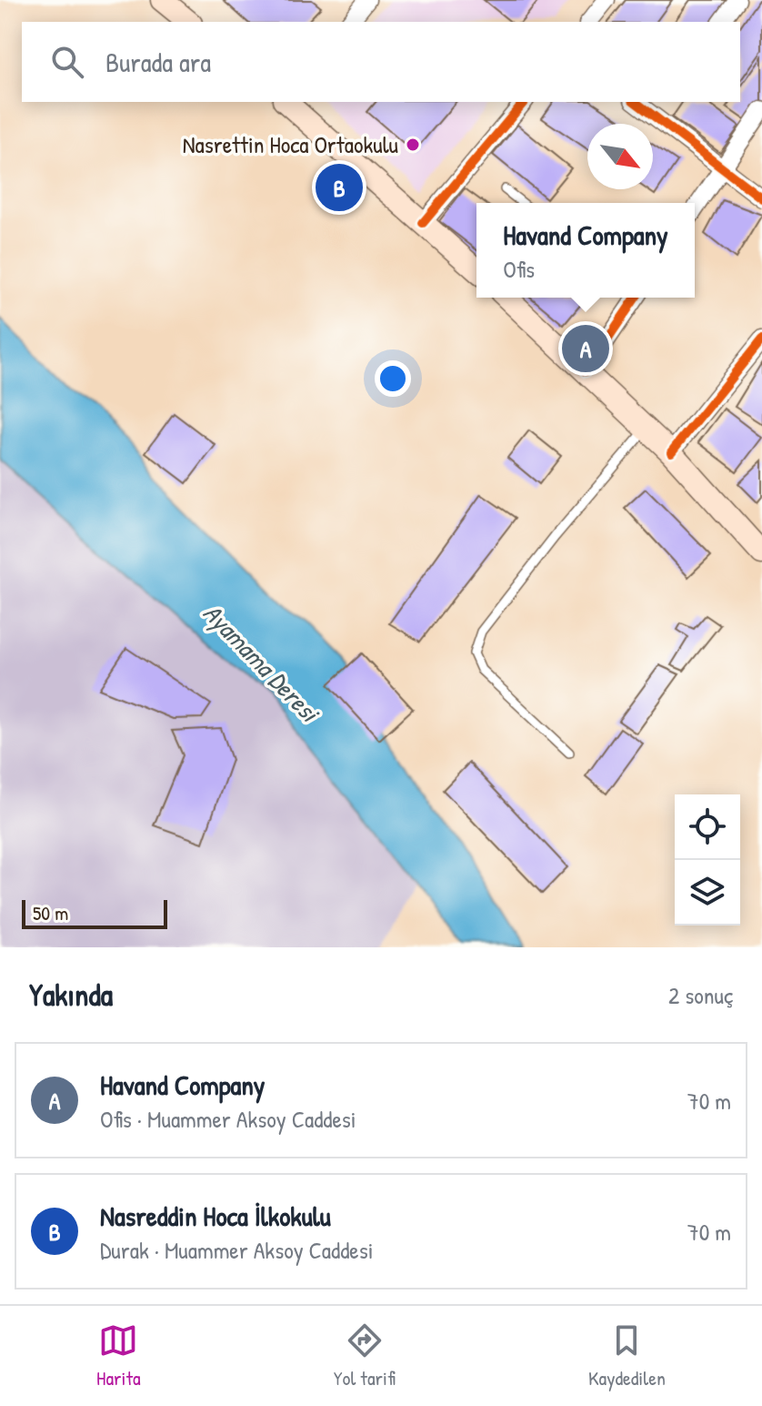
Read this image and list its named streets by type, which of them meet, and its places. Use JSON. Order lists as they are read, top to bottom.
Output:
{
  "water": ["Ayamama Deresi"],
  "places": ["Nasrettin Hoca Ortaokulu"],
  "scale_bar": "50 m",
  "north": "bottom right",
  "page": {
    "search": "Burada ara",
    "pins": ["B", "A"],
    "popup": ["Havand Company", "Ofis"],
    "scale": "50 m",
    "heading": ["Yakında", "2 sonuç"],
    "list": [
      {
        "mark": "A",
        "name": "Havand Company",
        "note": "Ofis · Muammer Aksoy Caddesi",
        "value": "70 m"
      },
      {
        "mark": "B",
        "name": "Nasreddin Hoca İlkokulu",
        "note": "Durak · Muammer Aksoy Caddesi",
        "value": "70 m"
      }
    ],
    "nav": ["Harita", "Yol tarifi", "Kaydedilen"]
  }
}
